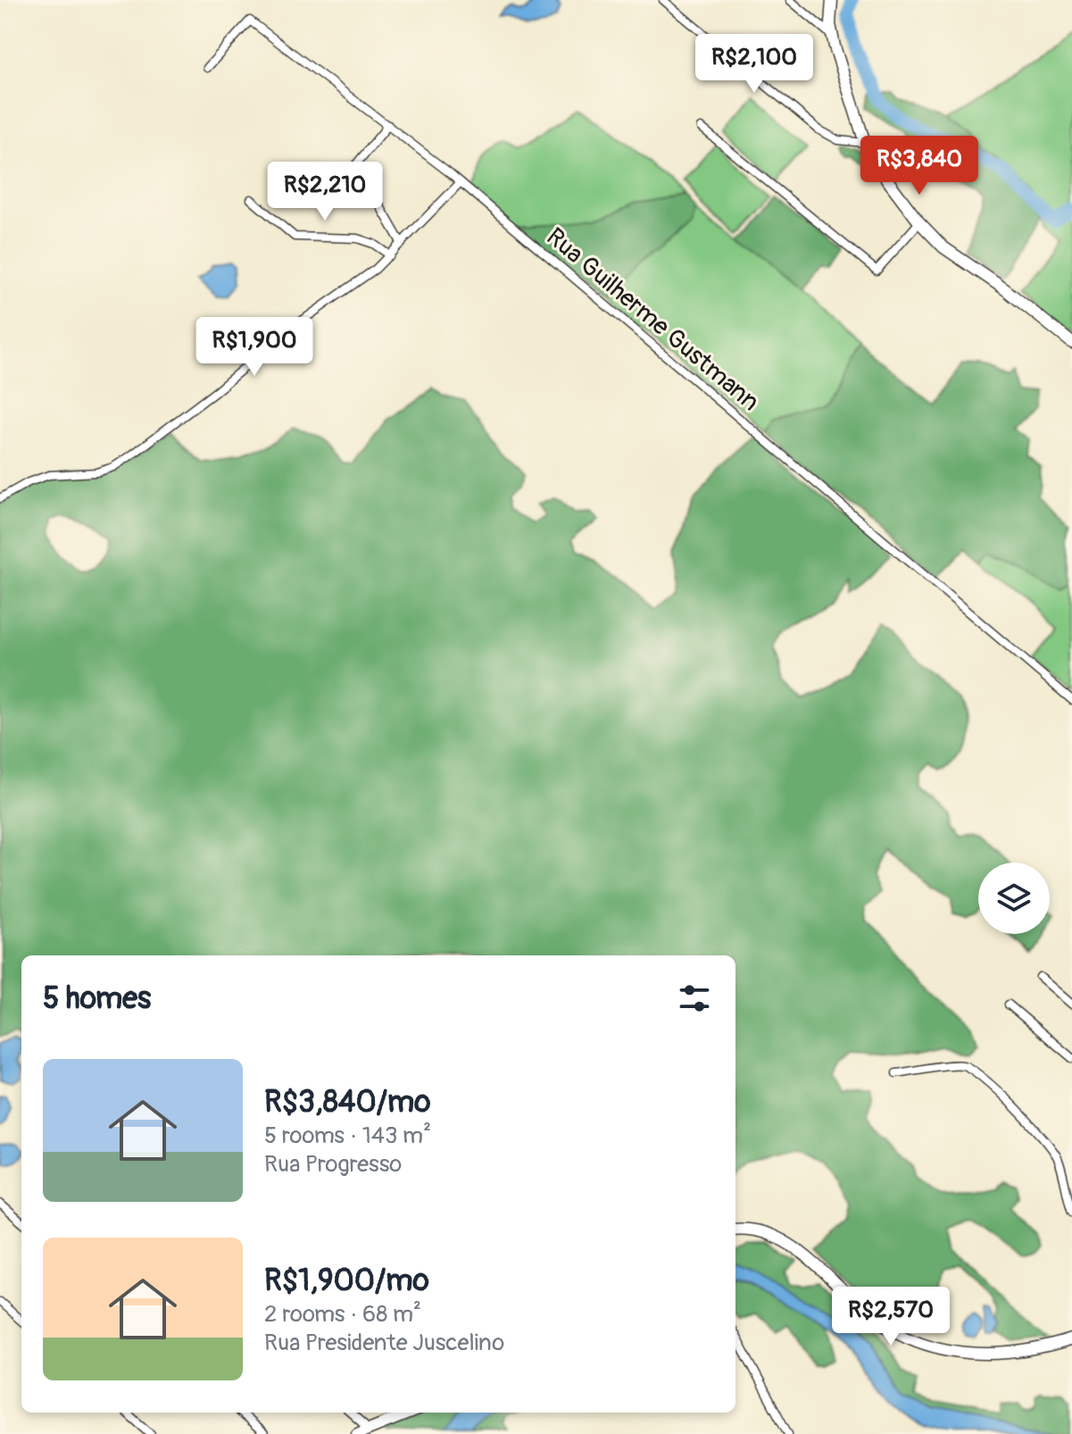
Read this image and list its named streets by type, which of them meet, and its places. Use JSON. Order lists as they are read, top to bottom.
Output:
{
  "streets": {
    "street": ["Rua Guilherme Gustmann"]
  },
  "page": {
    "price": [
      "R$2,100",
      "R$3,840",
      "R$2,210",
      "R$1,900",
      "R$2,570"
    ],
    "heading": "5 homes",
    "list": [
      {
        "name": "R$3,840/mo",
        "note": "5 rooms · 143 m² · Rua Progresso"
      },
      {
        "name": "R$1,900/mo",
        "note": "2 rooms · 68 m² · Rua Presidente Juscelino"
      }
    ]
  }
}
